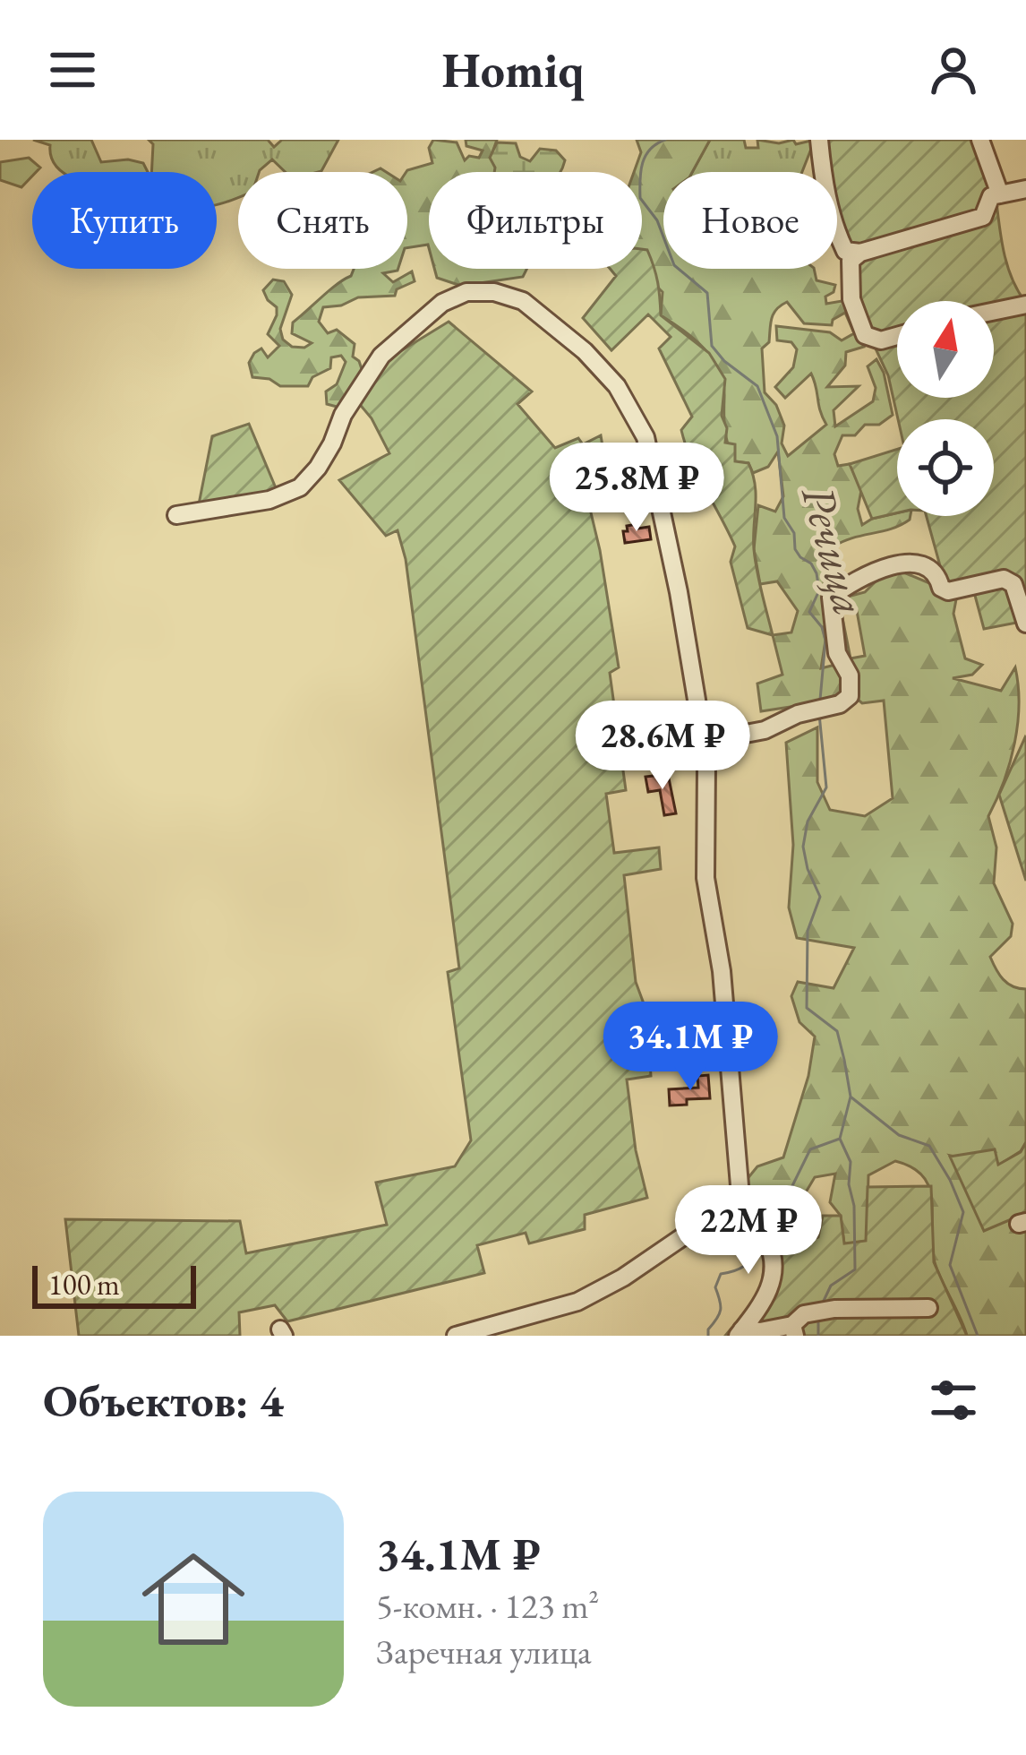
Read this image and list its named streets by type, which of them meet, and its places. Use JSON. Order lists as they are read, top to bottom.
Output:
{
  "water": ["Речица"],
  "scale_bar": "100 m",
  "north": "top",
  "page": {
    "header": "Homiq",
    "chip": [
      "Купить",
      "Снять",
      "Фильтры",
      "Новое"
    ],
    "price": [
      "25.8M ₽",
      "28.6M ₽",
      "34.1M ₽",
      "22M ₽"
    ],
    "scale": "100 m",
    "heading": "Объектов: 4",
    "list": [
      {
        "name": "34.1M ₽",
        "note": "5-комн. · 123 m² · Заречная улица"
      }
    ]
  }
}
